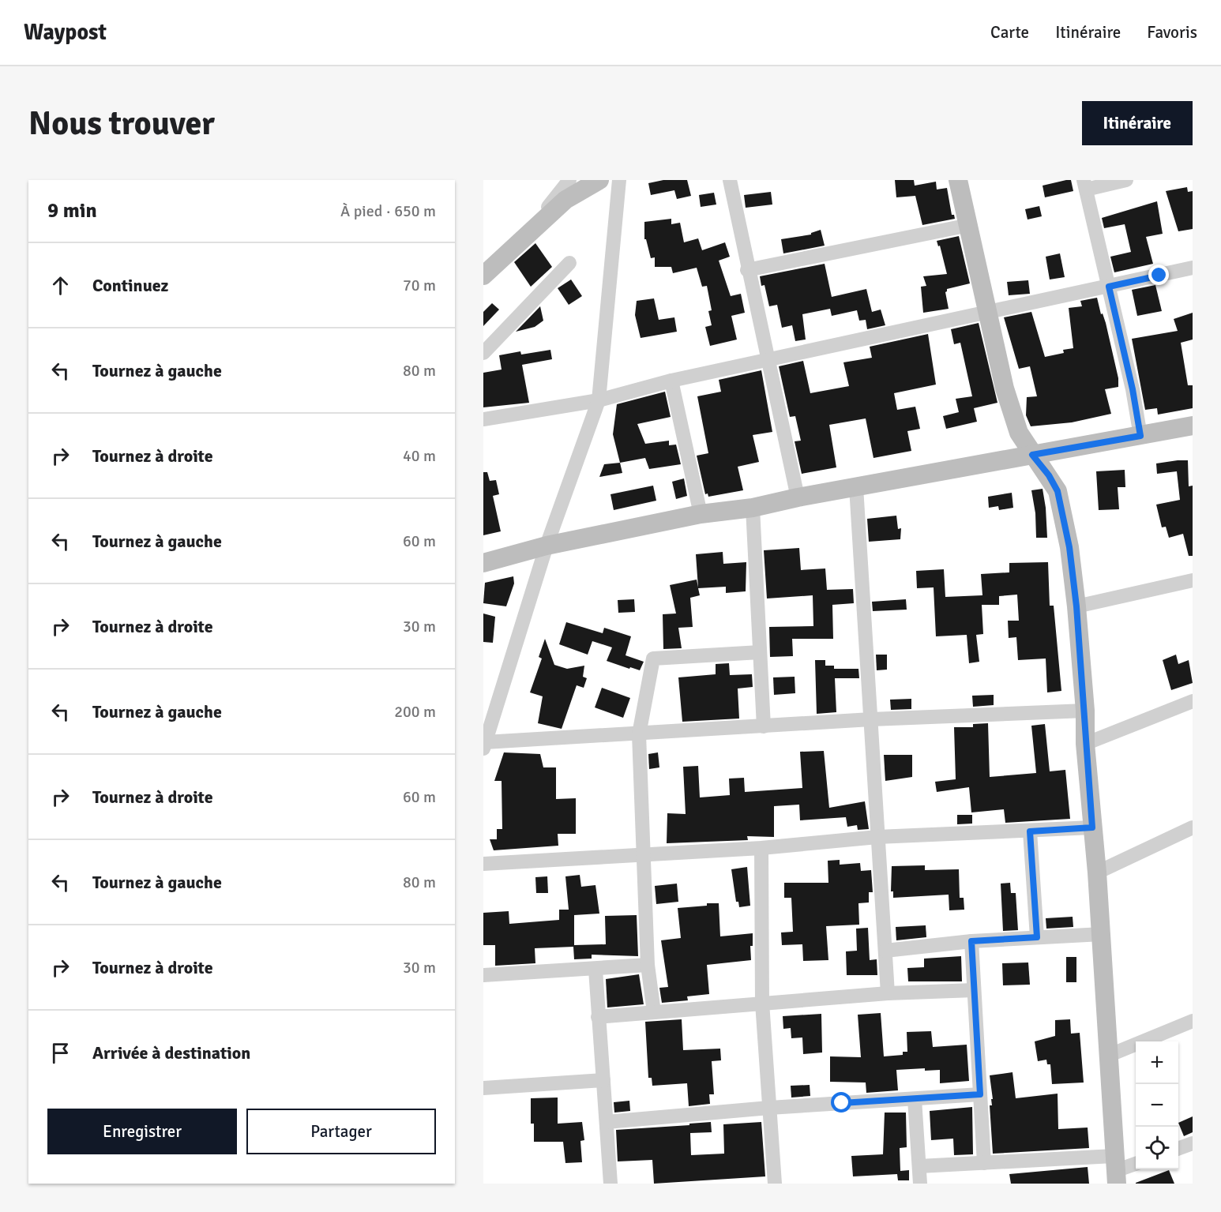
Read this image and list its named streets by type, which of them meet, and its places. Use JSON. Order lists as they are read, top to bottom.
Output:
{
  "page": {
    "header": "Waypost",
    "nav": ["Carte", "Itinéraire", "Favoris"],
    "buttons": [
      "Itinéraire",
      ["Enregistrer", "Partager"]
    ],
    "title": "Nous trouver",
    "heading": ["9 min", "À pied · 650 m"],
    "list": [
      ["Continuez", "70 m"],
      ["Tournez à gauche", "80 m"],
      ["Tournez à droite", "40 m"],
      ["Tournez à gauche", "60 m"],
      ["Tournez à droite", "30 m"],
      ["Tournez à gauche", "200 m"],
      ["Tournez à droite", "60 m"],
      ["Tournez à gauche", "80 m"],
      ["Tournez à droite", "30 m"],
      "Arrivée à destination"
    ],
    "map_buttons": ["+", "−"]
  }
}
